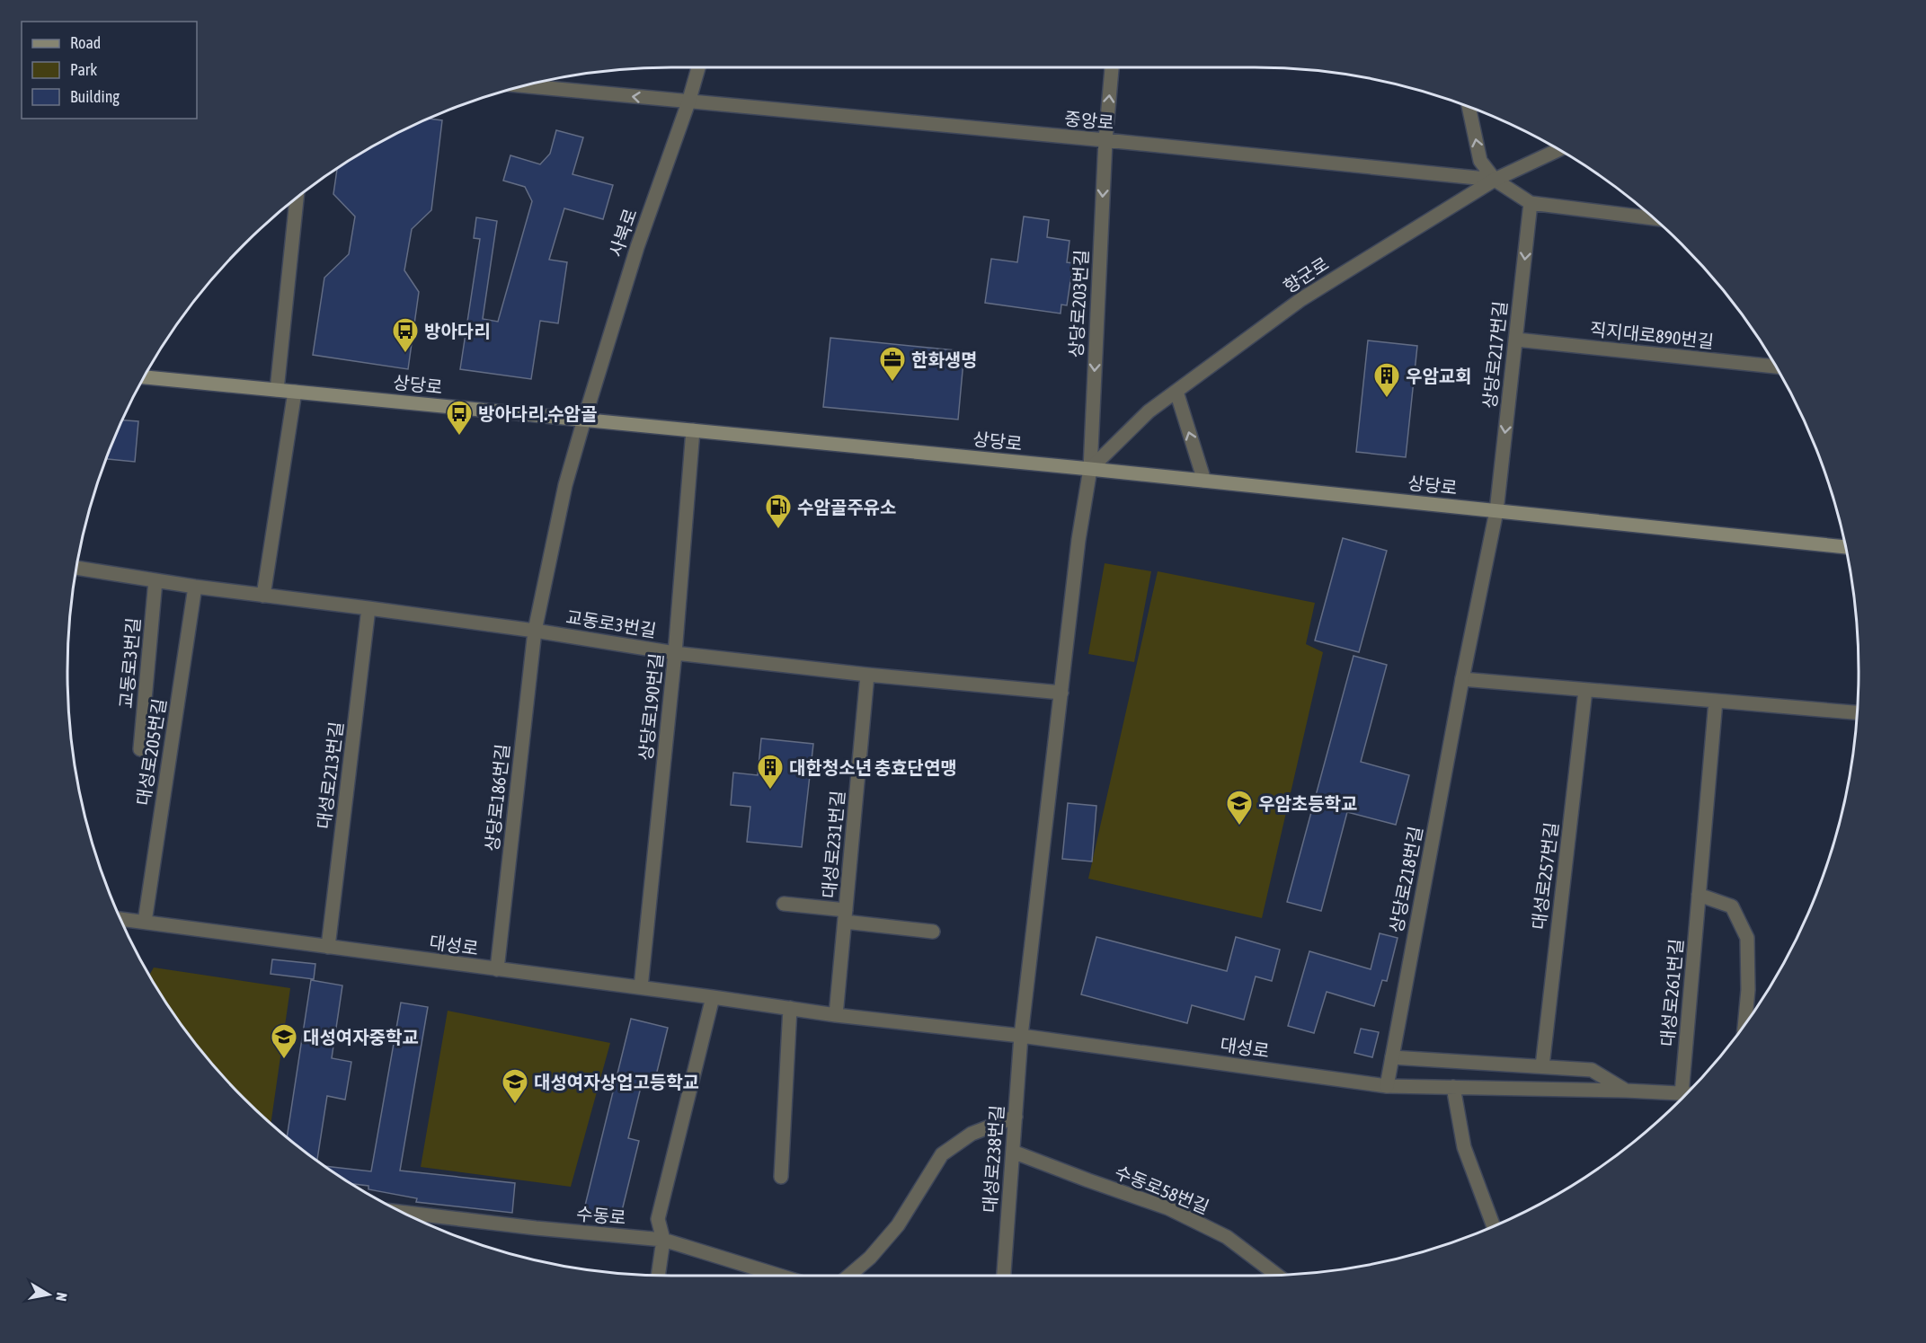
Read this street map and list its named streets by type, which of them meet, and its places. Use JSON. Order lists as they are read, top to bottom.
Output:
{
  "streets": {
    "main road": ["상당로"],
    "street": [
      "중앙로",
      "사북로",
      "향군로",
      "상당로203번길",
      "직지대로890번길",
      "상당로217번길",
      "교동로3번길",
      "상당로190번길",
      "대성로205번길",
      "대성로213번길",
      "상당로186번길",
      "대성로231번길",
      "대성로257번길",
      "상당로218번길",
      "대성로",
      "대성로261번길",
      "대성로238번길",
      "수동로58번길",
      "수동로"
    ]
  },
  "crossings": [
    ["중앙로", "사북로"],
    ["중앙로", "향군로"],
    ["중앙로", "상당로203번길"],
    ["중앙로", "상당로217번길"],
    ["사북로", "상당로"],
    ["사북로", "교동로3번길"],
    ["사북로", "상당로186번길"],
    ["향군로", "상당로203번길"],
    ["향군로", "상당로"],
    ["상당로203번길", "상당로"],
    ["상당로203번길", "교동로3번길"],
    ["상당로203번길", "대성로238번길"],
    ["직지대로890번길", "상당로217번길"],
    ["상당로217번길", "상당로"],
    ["상당로217번길", "상당로218번길"],
    ["상당로", "상당로190번길"],
    ["상당로", "상당로218번길"],
    ["교동로3번길", "상당로190번길"],
    ["교동로3번길", "대성로205번길"],
    ["교동로3번길", "대성로213번길"],
    ["교동로3번길", "상당로186번길"],
    ["교동로3번길", "대성로231번길"],
    ["교동로3번길", "대성로238번길"],
    ["상당로190번길", "대성로"],
    ["대성로205번길", "대성로"],
    ["대성로213번길", "대성로"],
    ["상당로186번길", "대성로"],
    ["대성로231번길", "대성로"],
    ["상당로218번길", "대성로"],
    ["대성로", "대성로261번길"],
    ["대성로", "대성로238번길"],
    ["대성로238번길", "수동로58번길"]
  ],
  "one_way": ["상당로217번길"],
  "places": {
    "bus stop": ["방아다리", "방아다리.수암골"],
    "office": ["한화생명"],
    "building": ["우암교회", "대한청소년 충효단연맹"],
    "fuel station": ["수암골주유소"],
    "school or university": ["우암초등학교", "대성여자중학교", "대성여자상업고등학교"]
  },
  "legend": ["Road", "Park", "Building"],
  "north": "right"
}
